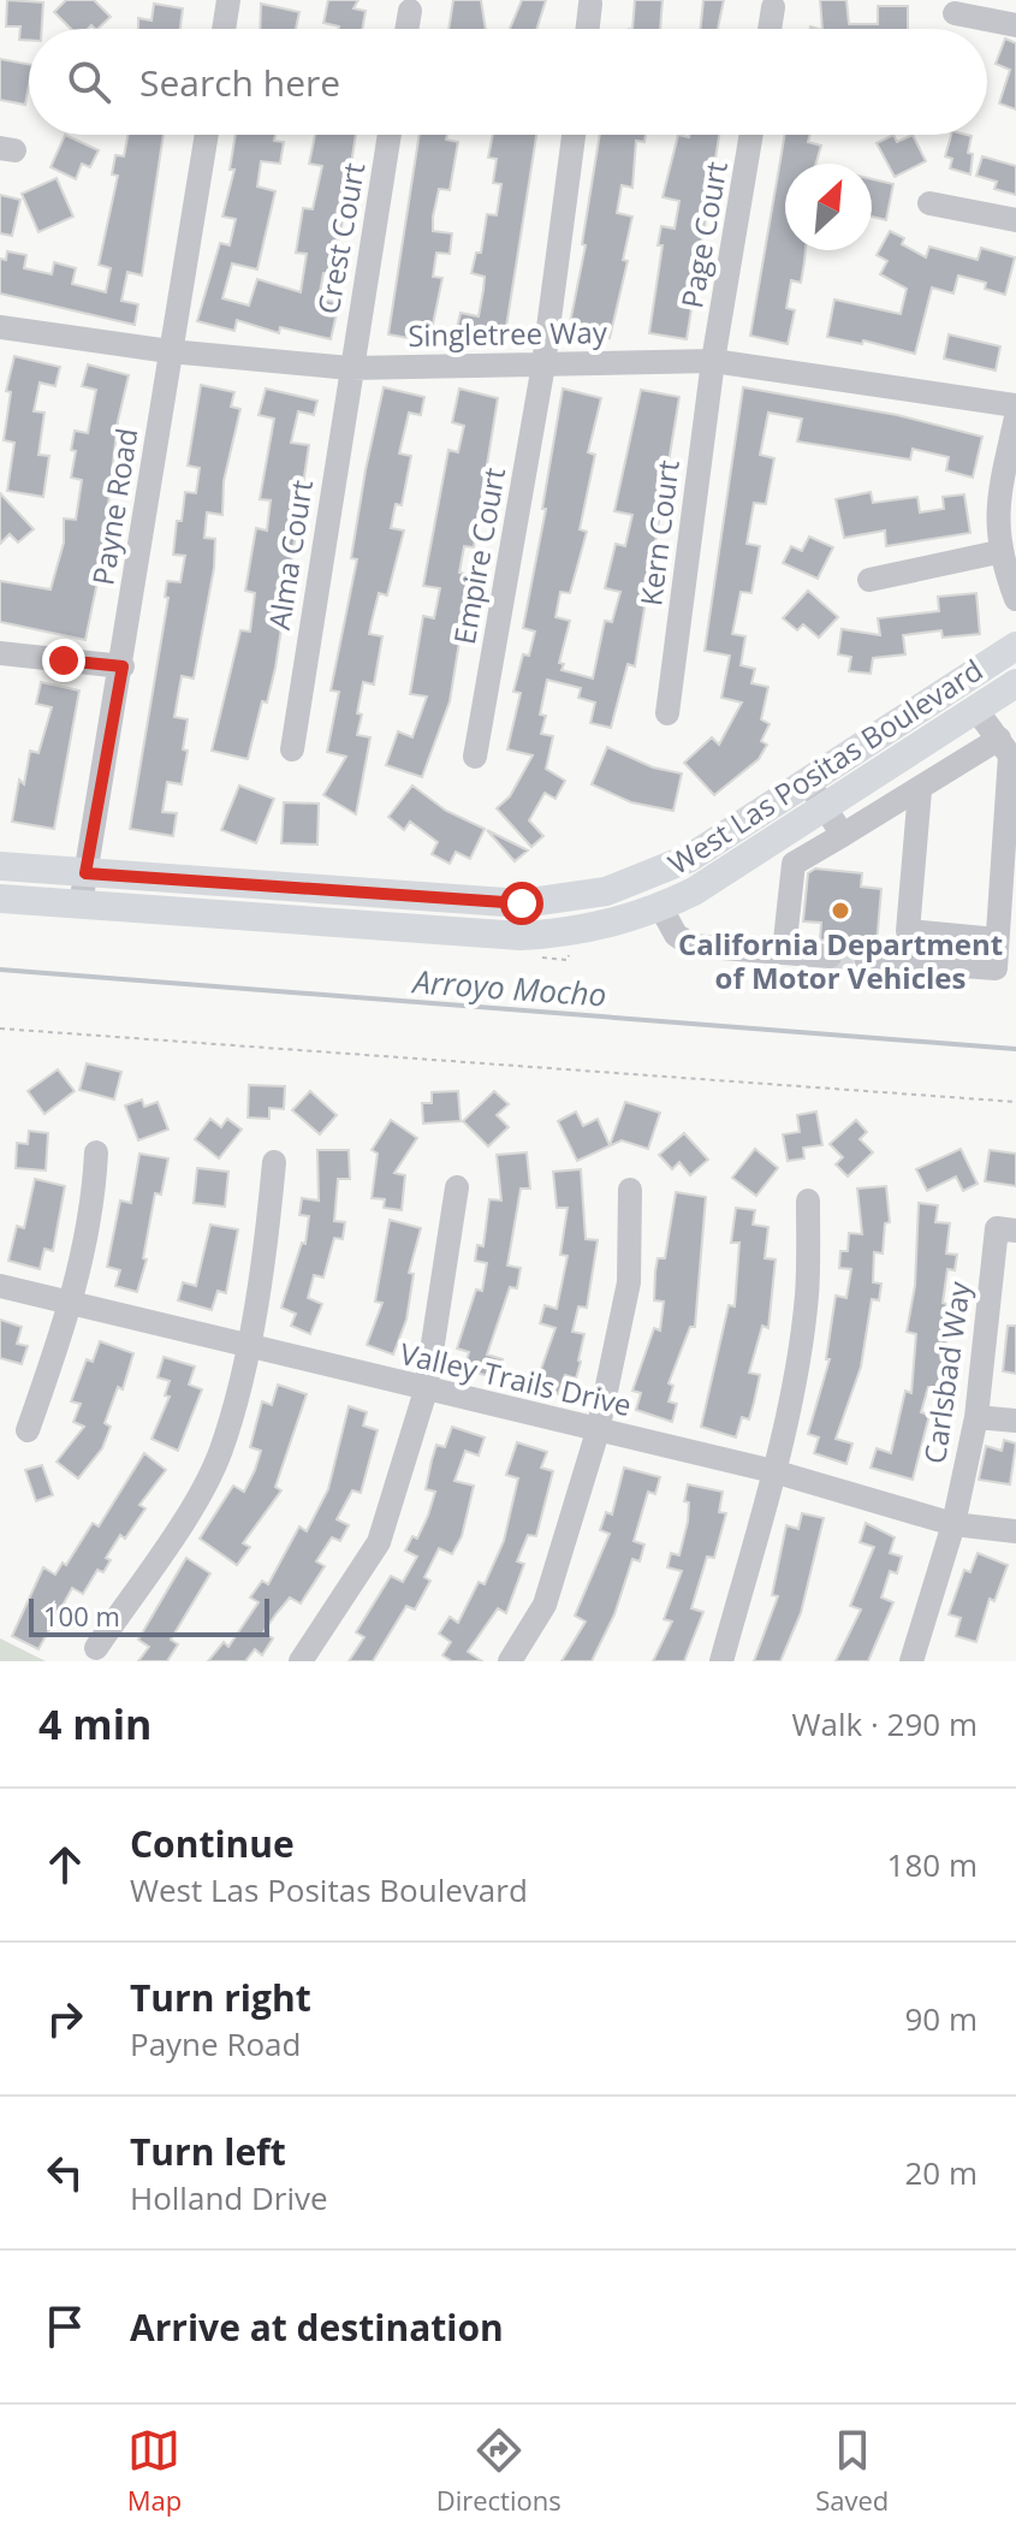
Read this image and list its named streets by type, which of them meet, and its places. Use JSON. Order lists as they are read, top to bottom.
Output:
{
  "streets": {
    "main road": ["West Las Positas Boulevard"],
    "street": [
      "Page Court",
      "Crest Court",
      "Singletree Way",
      "Payne Road",
      "Kern Court",
      "Alma Court",
      "Empire Court",
      "Carlsbad Way",
      "Valley Trails Drive"
    ]
  },
  "crossings": [
    ["Page Court", "Singletree Way"],
    ["Page Court", "Kern Court"],
    ["Crest Court", "Singletree Way"],
    ["Crest Court", "Alma Court"],
    ["Singletree Way", "Payne Road"],
    ["Singletree Way", "Kern Court"],
    ["Singletree Way", "Alma Court"],
    ["Singletree Way", "Empire Court"],
    ["Payne Road", "West Las Positas Boulevard"],
    ["Carlsbad Way", "Valley Trails Drive"]
  ],
  "water": ["Arroyo Mocho"],
  "places": ["California Department of Motor Vehicles"],
  "scale_bar": "100 m",
  "north": "top right",
  "page": {
    "search": "Search here",
    "scale": "100 m",
    "heading": ["4 min", "Walk · 290 m"],
    "list": [
      ["Continue", "West Las Positas Boulevard", "180 m"],
      ["Turn right", "Payne Road", "90 m"],
      ["Turn left", "Holland Drive", "20 m"],
      "Arrive at destination"
    ],
    "nav": ["Map", "Directions", "Saved"]
  }
}
